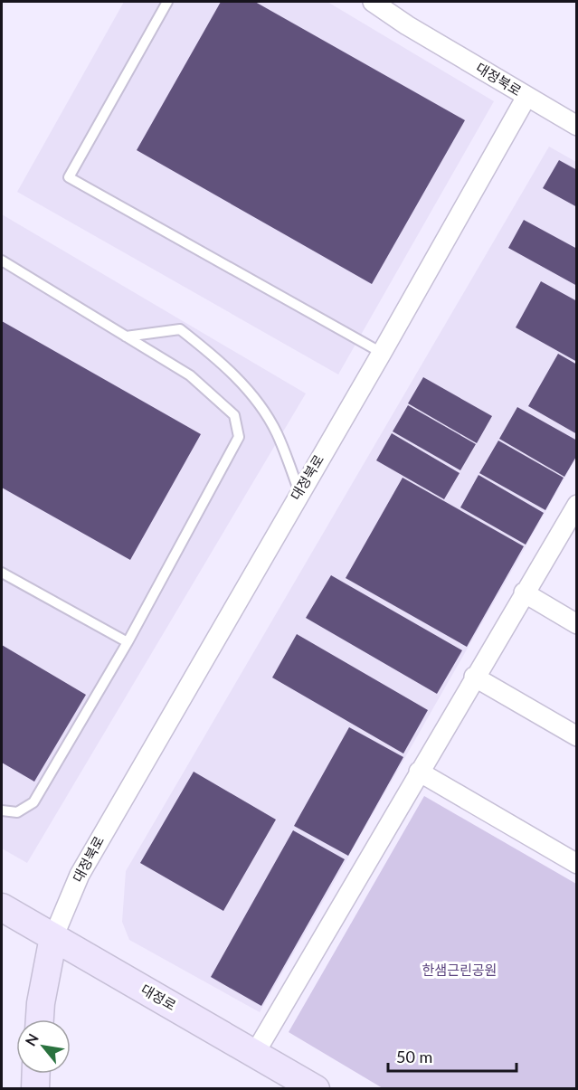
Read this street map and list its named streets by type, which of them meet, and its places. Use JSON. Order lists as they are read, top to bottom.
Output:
{
  "streets": {
    "street": ["대정북로", "대정로"]
  },
  "crossings": [
    ["대정북로", "대정로"]
  ],
  "parks": ["한샘근린공원"],
  "scale_bar": "50 m",
  "north": "top left"
}
